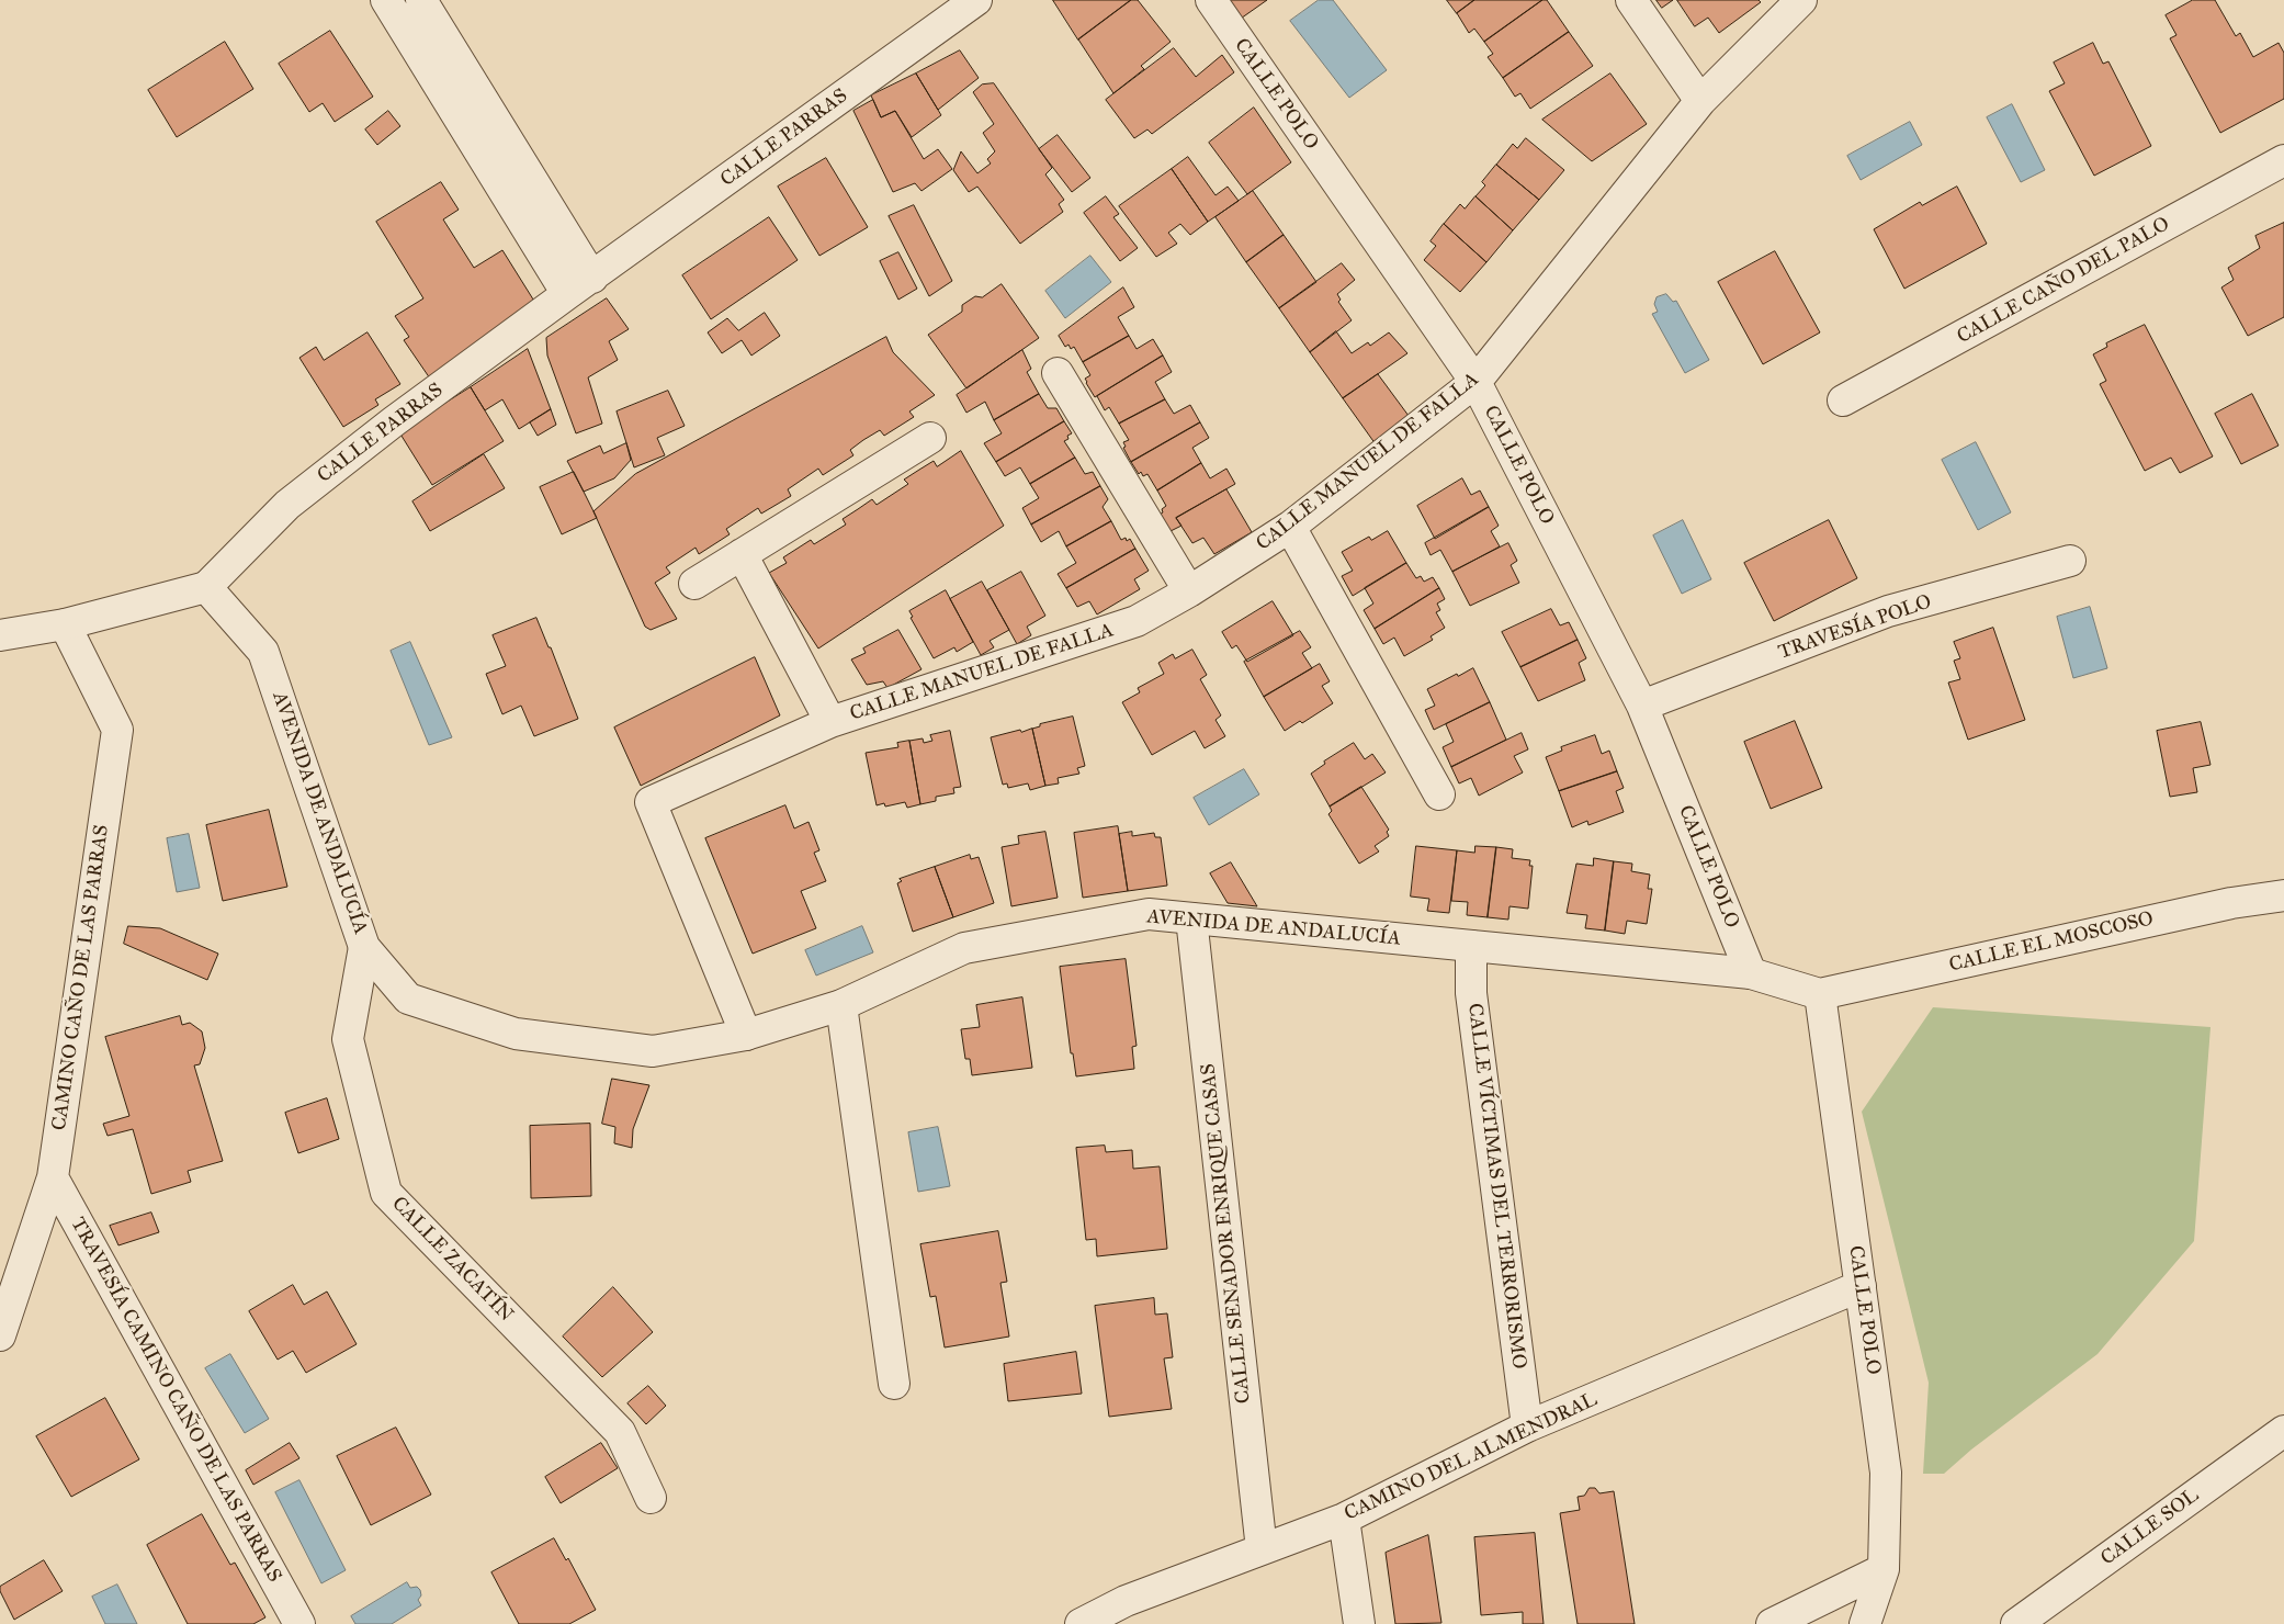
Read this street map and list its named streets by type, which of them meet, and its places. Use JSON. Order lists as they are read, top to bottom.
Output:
{
  "streets": {
    "street": [
      "CALLE POLO",
      "CALLE PARRAS",
      "CALLE CAÑO DEL PALO",
      "CALLE MANUEL DE FALLA",
      "TRAVESÍA POLO",
      "AVENIDA DE ANDALUCÍA",
      "CALLE EL MOSCOSO",
      "CAMINO CAÑO DE LAS PARRAS",
      "CALLE VÍCTIMAS DEL TERRORISMO",
      "CALLE SENADOR ENRIQUE CASAS",
      "CALLE ZACATÍN",
      "TRAVESÍA CAMINO CAÑO DE LAS PARRAS",
      "CAMINO DEL ALMENDRAL",
      "CALLE SOL"
    ]
  },
  "crossings": [
    ["CALLE POLO", "CALLE MANUEL DE FALLA"],
    ["CALLE POLO", "TRAVESÍA POLO"],
    ["CALLE POLO", "AVENIDA DE ANDALUCÍA"],
    ["CALLE POLO", "CALLE EL MOSCOSO"],
    ["CALLE POLO", "CAMINO DEL ALMENDRAL"],
    ["CALLE PARRAS", "AVENIDA DE ANDALUCÍA"],
    ["CALLE MANUEL DE FALLA", "AVENIDA DE ANDALUCÍA"],
    ["AVENIDA DE ANDALUCÍA", "CALLE EL MOSCOSO"],
    ["AVENIDA DE ANDALUCÍA", "CALLE VÍCTIMAS DEL TERRORISMO"],
    ["AVENIDA DE ANDALUCÍA", "CALLE SENADOR ENRIQUE CASAS"],
    ["AVENIDA DE ANDALUCÍA", "CALLE ZACATÍN"],
    ["CAMINO CAÑO DE LAS PARRAS", "TRAVESÍA CAMINO CAÑO DE LAS PARRAS"],
    ["CALLE VÍCTIMAS DEL TERRORISMO", "CAMINO DEL ALMENDRAL"],
    ["CALLE SENADOR ENRIQUE CASAS", "CAMINO DEL ALMENDRAL"]
  ]
}
